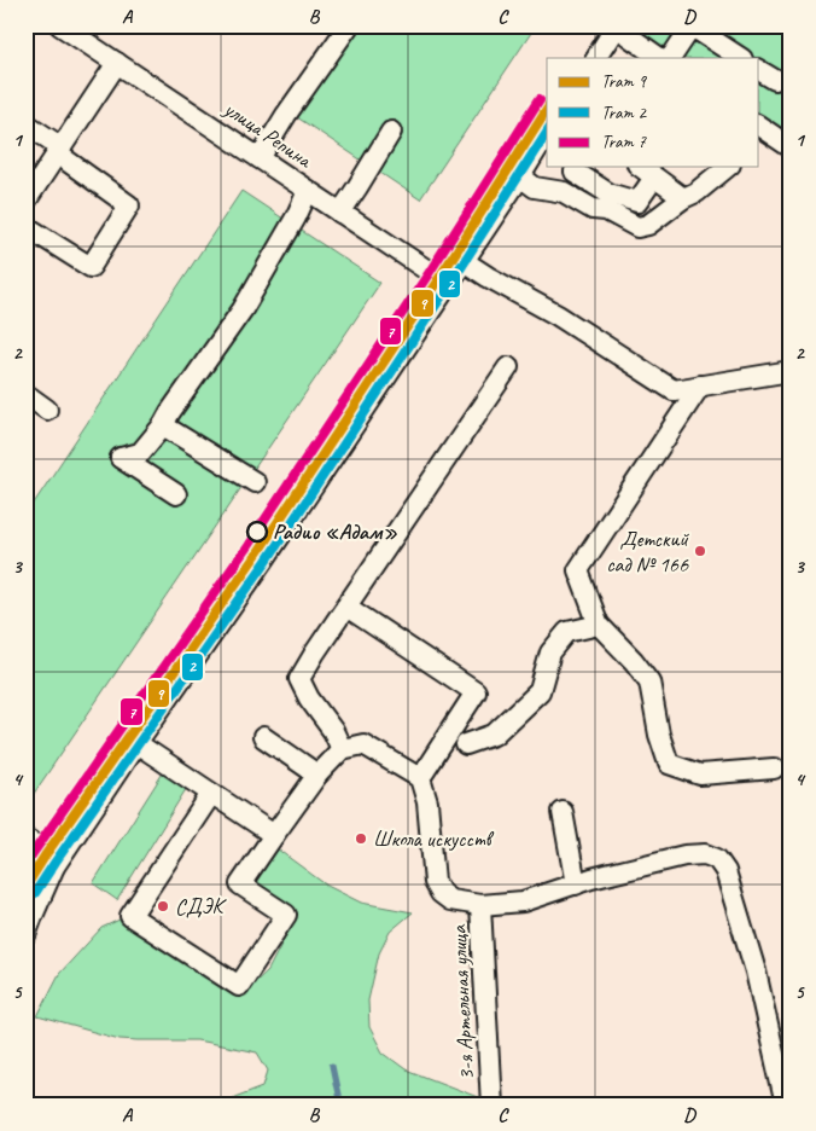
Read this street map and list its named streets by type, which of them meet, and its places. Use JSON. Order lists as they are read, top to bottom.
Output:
{
  "streets": {
    "street": ["улица Репина", "3-я Артельная улица"]
  },
  "places": [
    "Радио «Адам»",
    "Детский сад № 166",
    "Школа искусств",
    "СДЭК"
  ],
  "lines": ["tram line 7", "tram line 9", "tram line 2"],
  "legend": ["Tram 9", "Tram 2", "Tram 7"],
  "grid": {
    "columns": [
      "A",
      "B",
      "C",
      "D"
    ],
    "rows": [
      "1",
      "2",
      "3",
      "4",
      "5"
    ]
  }
}
